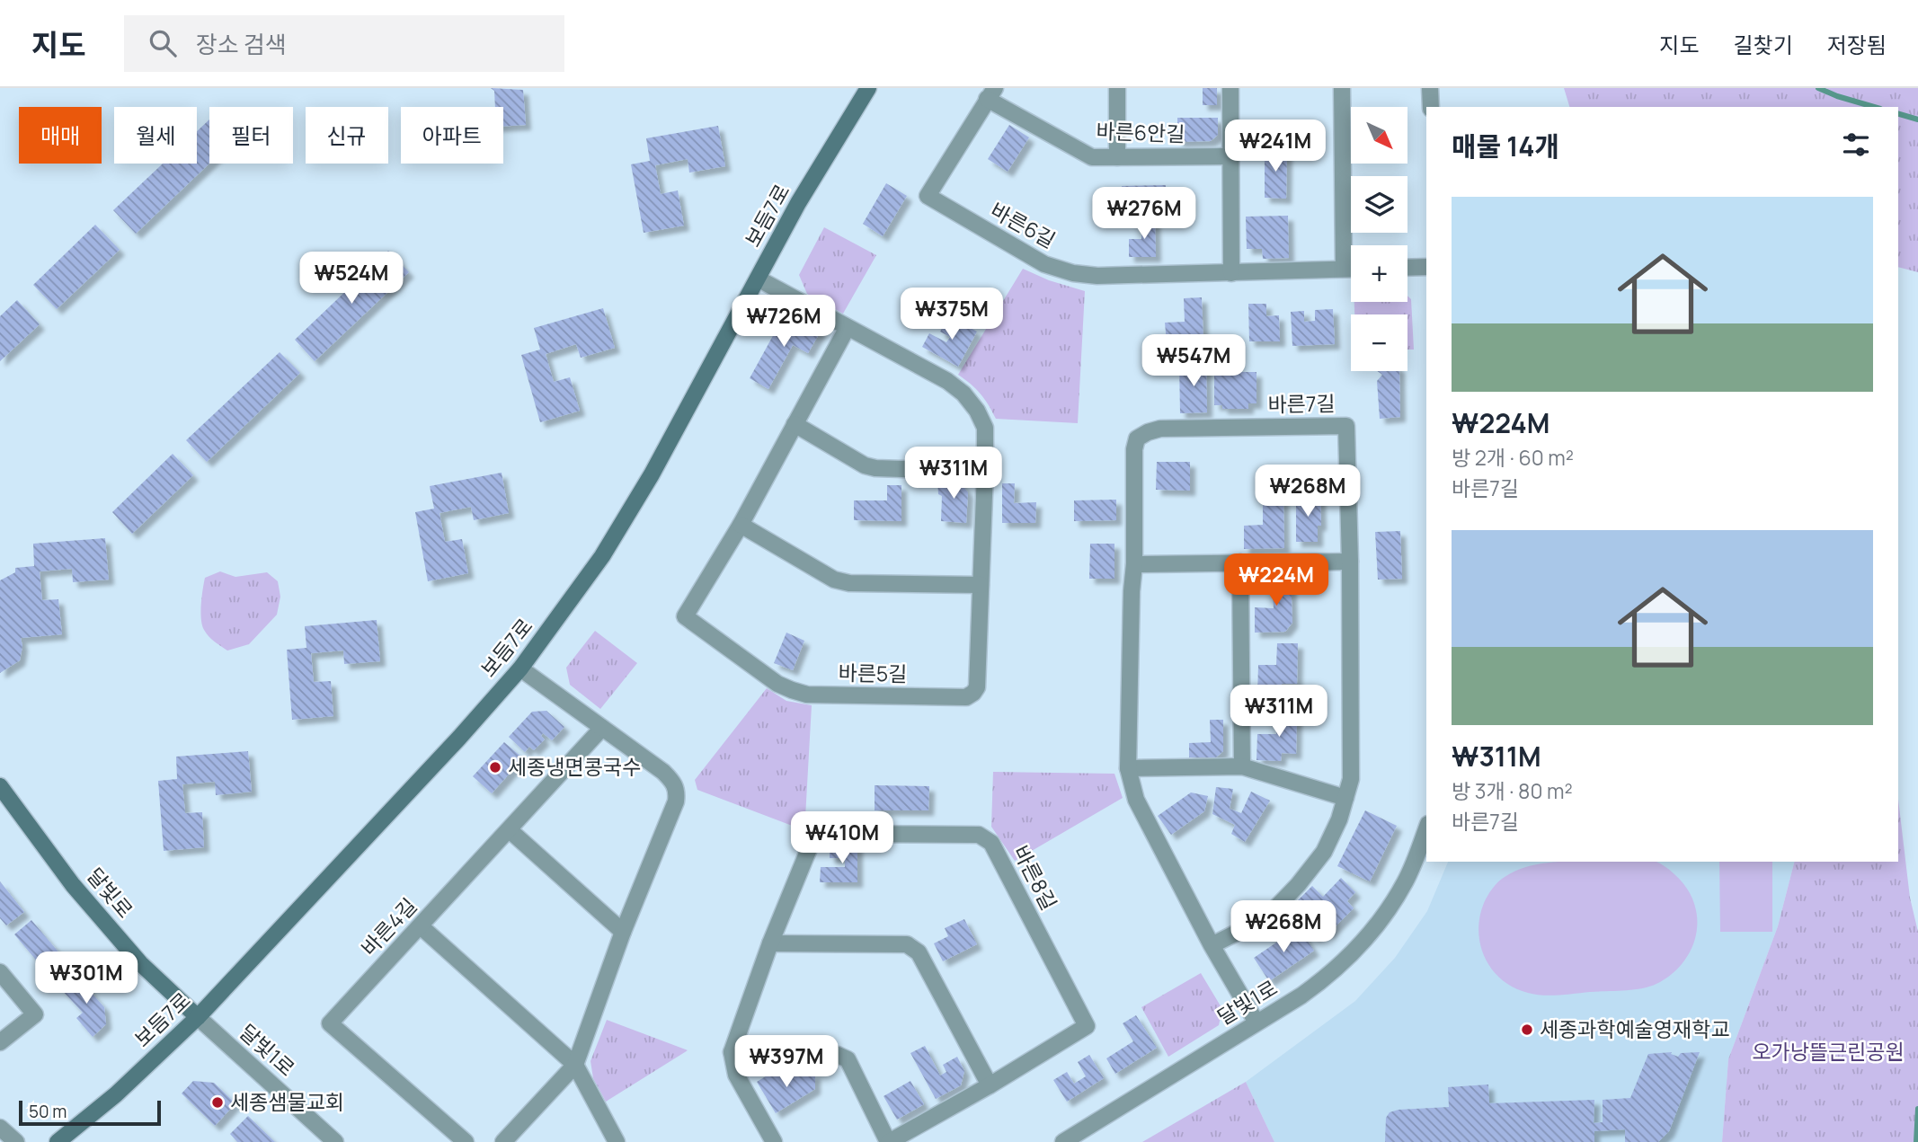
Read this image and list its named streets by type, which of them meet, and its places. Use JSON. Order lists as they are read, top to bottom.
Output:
{
  "streets": {
    "street": [
      "바른6안길",
      "보듬7로",
      "바른6길",
      "바른7길",
      "바른5길",
      "바른8길",
      "달빛로",
      "바른4길",
      "달빛1로"
    ]
  },
  "crossings": [
    ["바른6안길", "바른6길"],
    ["보듬7로", "바른5길"],
    ["보듬7로", "달빛로"],
    ["보듬7로", "달빛1로"],
    ["달빛로", "달빛1로"]
  ],
  "parks": ["오가낭뜰근린공원"],
  "places": ["세종냉면콩국수", "세종과학예술영재학교", "세종샘물교회"],
  "scale_bar": "50 m",
  "north": "bottom right",
  "page": {
    "header": "지도",
    "search": "장소 검색",
    "nav": ["지도", "길찾기", "저장됨"],
    "map_buttons": ["+", "−"],
    "chip": [
      "매매",
      "월세",
      "필터",
      "신규",
      "아파트"
    ],
    "heading": "매물 14개",
    "price": [
      "₩241M",
      "₩276M",
      "₩524M",
      "₩375M",
      "₩726M",
      "₩547M",
      "₩311M",
      "₩268M",
      "₩224M",
      "₩311M",
      "₩410M",
      "₩268M",
      "₩301M",
      "₩397M"
    ],
    "list": [
      {
        "name": "₩224M",
        "note": "방 2개 · 60 m² · 바른7길"
      },
      {
        "name": "₩311M",
        "note": "방 3개 · 80 m² · 바른7길"
      }
    ],
    "scale": "50 m"
  }
}
